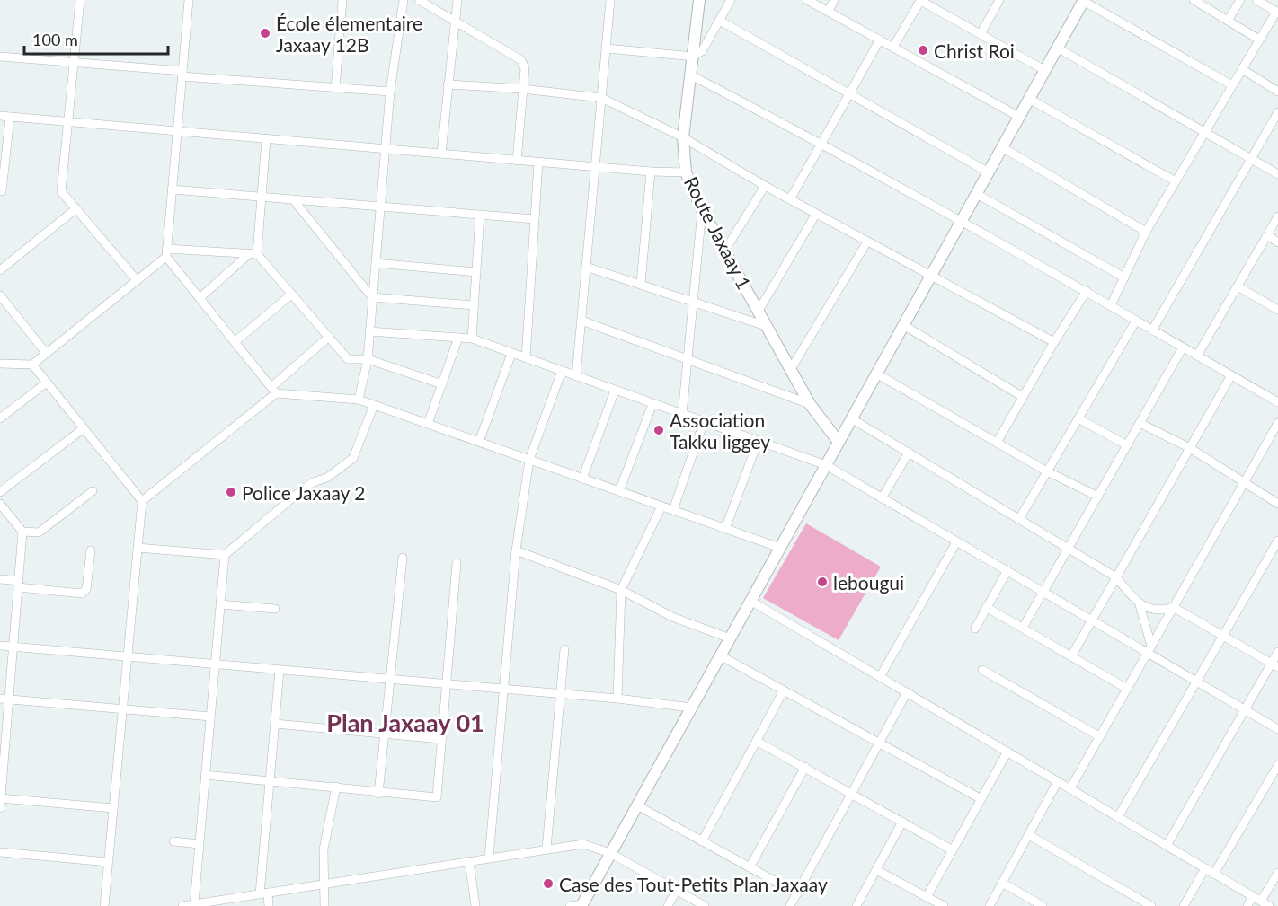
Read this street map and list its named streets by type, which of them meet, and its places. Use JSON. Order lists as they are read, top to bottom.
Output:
{
  "streets": {
    "street": ["Route Jaxaay 1"]
  },
  "districts": ["Plan Jaxaay 01"],
  "places": [
    "École élementaire Jaxaay 12B",
    "Christ Roi",
    "Association Takku liggey",
    "Police Jaxaay 2",
    "lebougui",
    "Case des Tout-Petits Plan Jaxaay"
  ],
  "scale_bar": "100 m"
}
